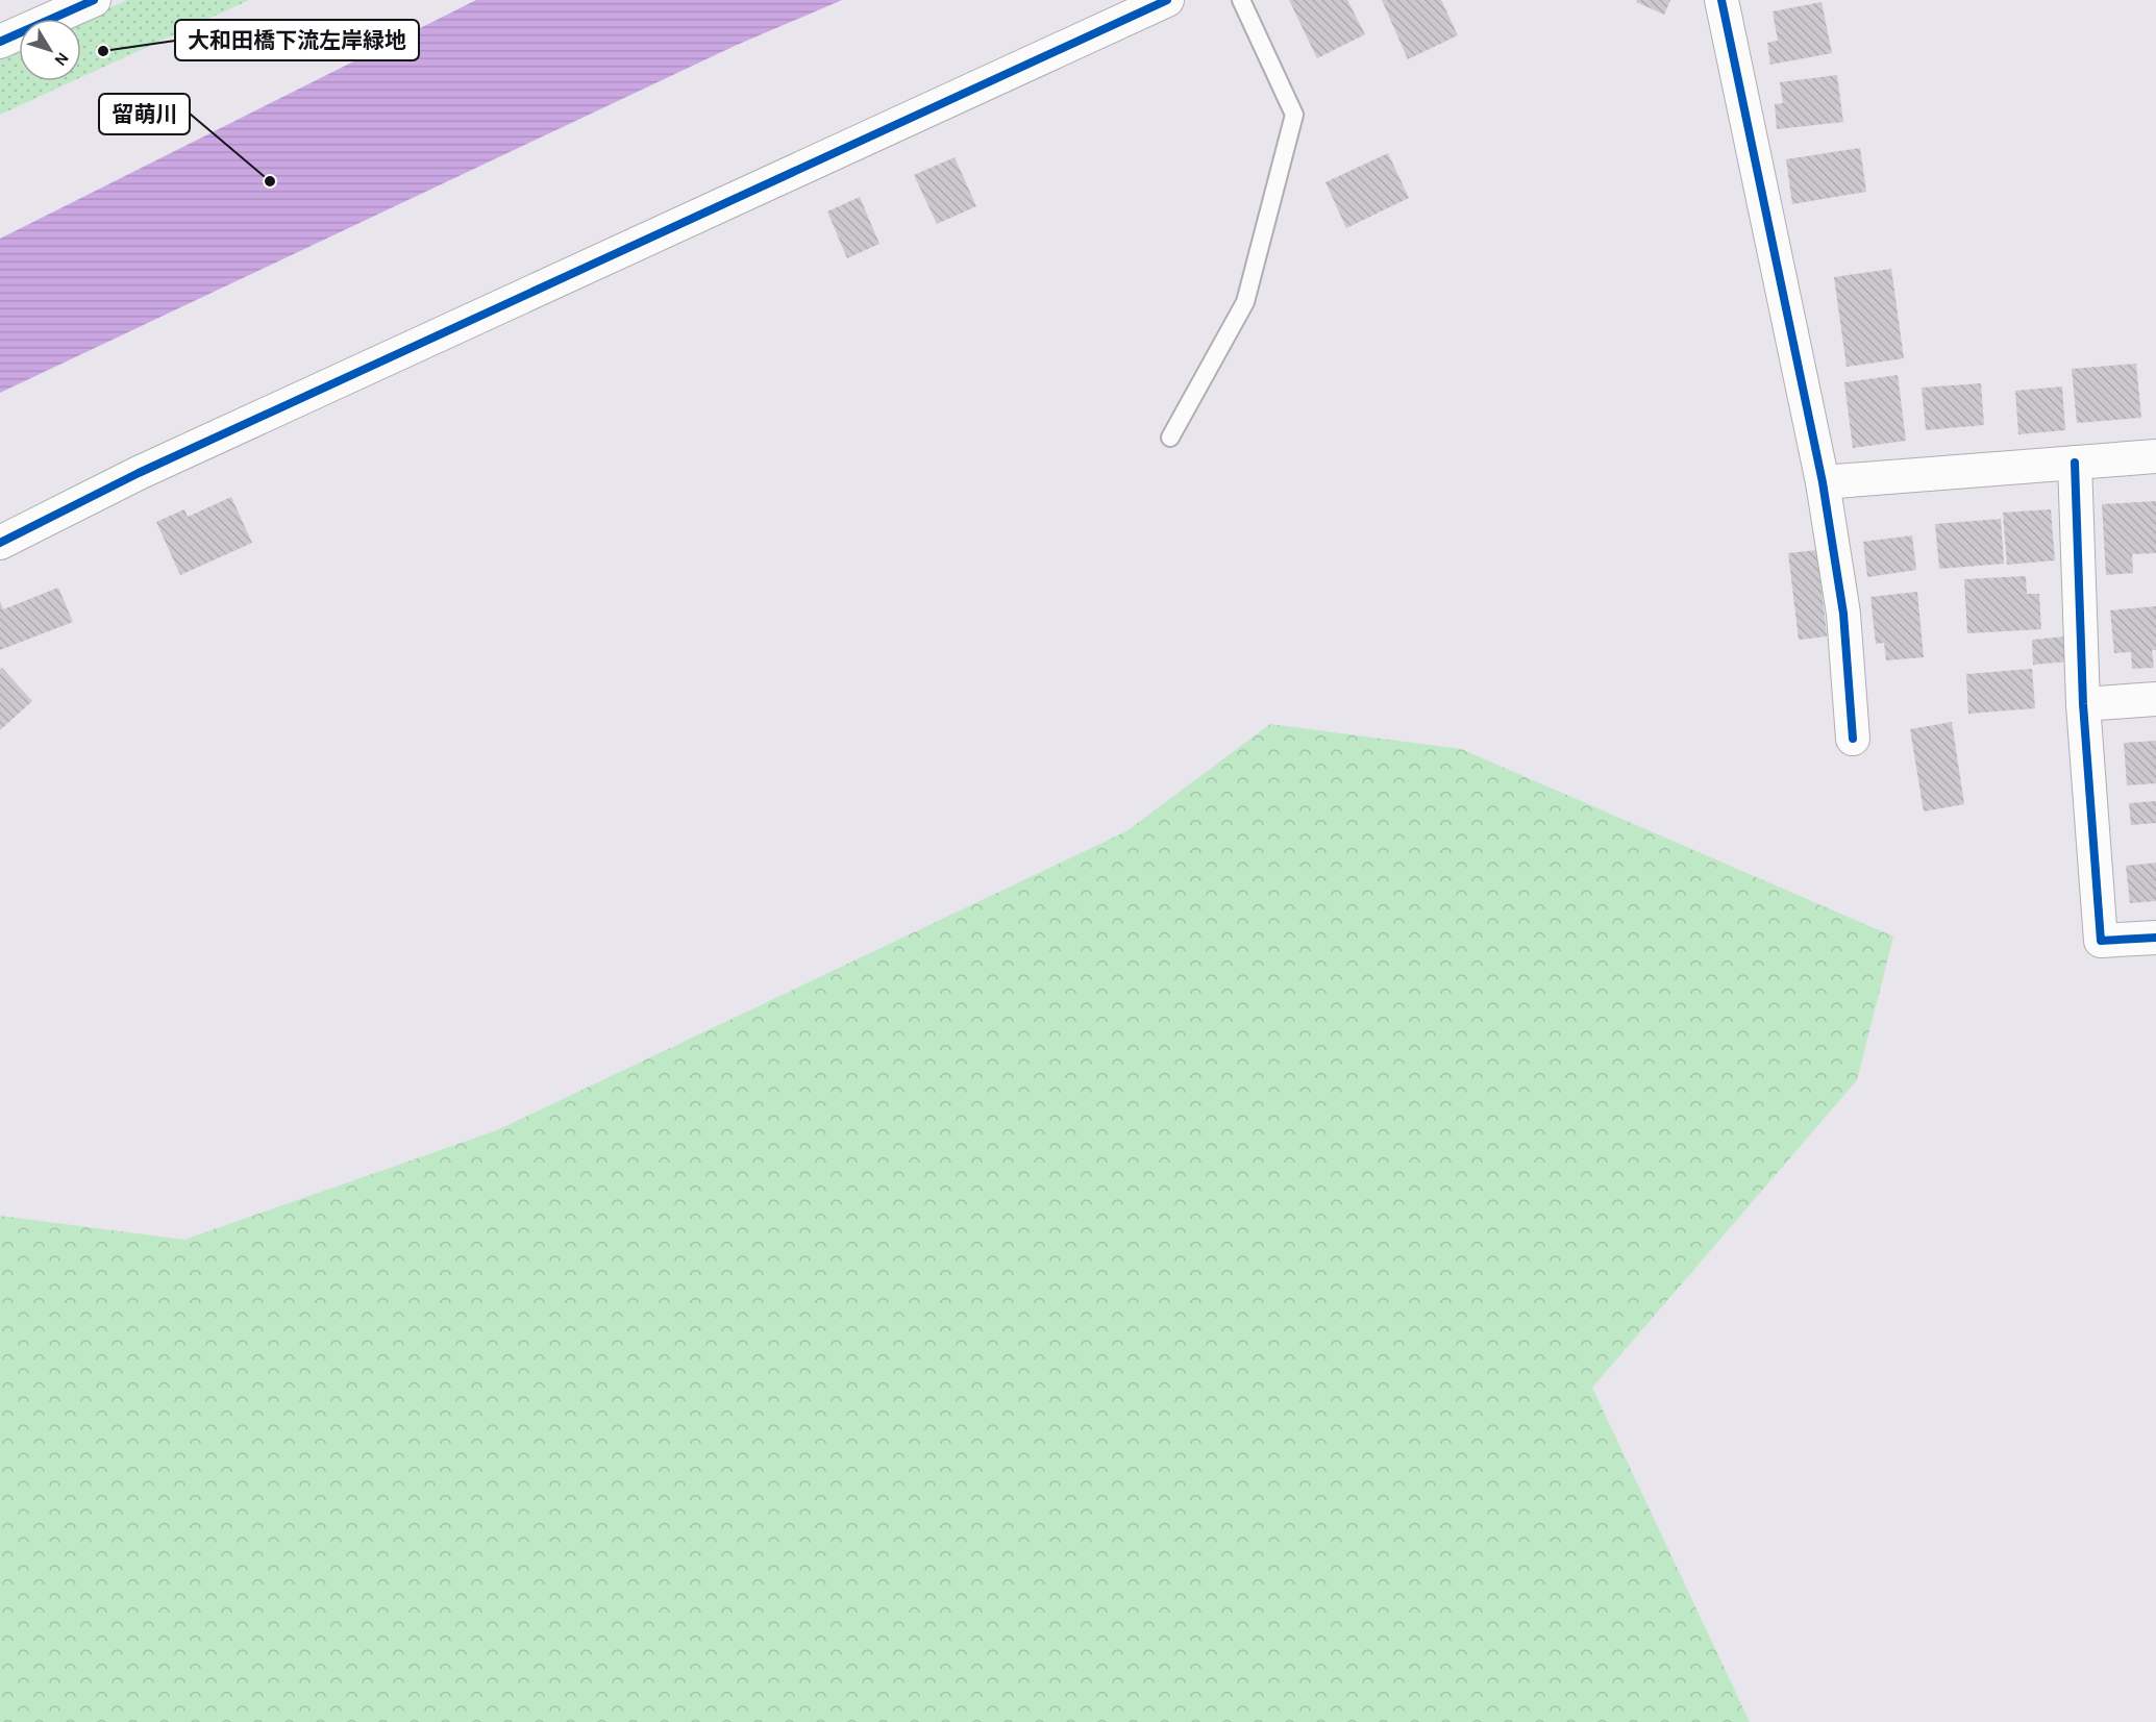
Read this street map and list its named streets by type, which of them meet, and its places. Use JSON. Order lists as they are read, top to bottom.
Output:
{
  "places": ["大和田橋下流左岸緑地", "留萌川"],
  "north": "bottom right"
}
